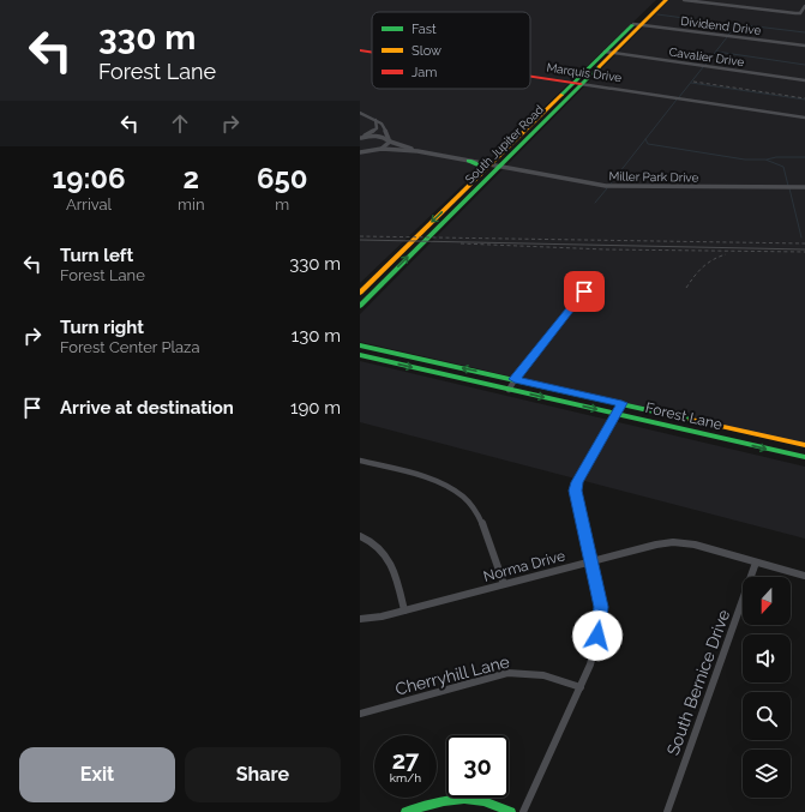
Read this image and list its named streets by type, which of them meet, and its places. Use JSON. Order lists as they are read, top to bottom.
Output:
{
  "streets": {
    "main road": ["Marquis Drive", "South Jupiter Road", "Forest Lane"],
    "street": [
      "Dividend Drive",
      "Cavalier Drive",
      "Miller Park Drive",
      "Norma Drive",
      "Cherryhill Lane",
      "South Bernice Drive"
    ]
  },
  "crossings": [
    ["Dividend Drive", "South Jupiter Road"],
    ["Cavalier Drive", "South Jupiter Road"],
    ["Marquis Drive", "South Jupiter Road"],
    ["South Jupiter Road", "Miller Park Drive"],
    ["Norma Drive", "South Bernice Drive"]
  ],
  "legend": ["Fast", "Slow", "Jam"],
  "north": "bottom",
  "page": {
    "turn": ["330 m", "Forest Lane"],
    "eta": [
      "19:06",
      "Arrival",
      "2",
      "min",
      "650",
      "m"
    ],
    "list": [
      {
        "name": "Turn left",
        "note": "Forest Lane",
        "value": "330 m"
      },
      {
        "name": "Turn right",
        "note": "Forest Center Plaza",
        "value": "130 m"
      },
      {
        "name": "Arrive at destination",
        "value": "190 m"
      }
    ],
    "speed": "27 km/h",
    "limit": "30",
    "buttons": ["Exit", "Share"]
  }
}
